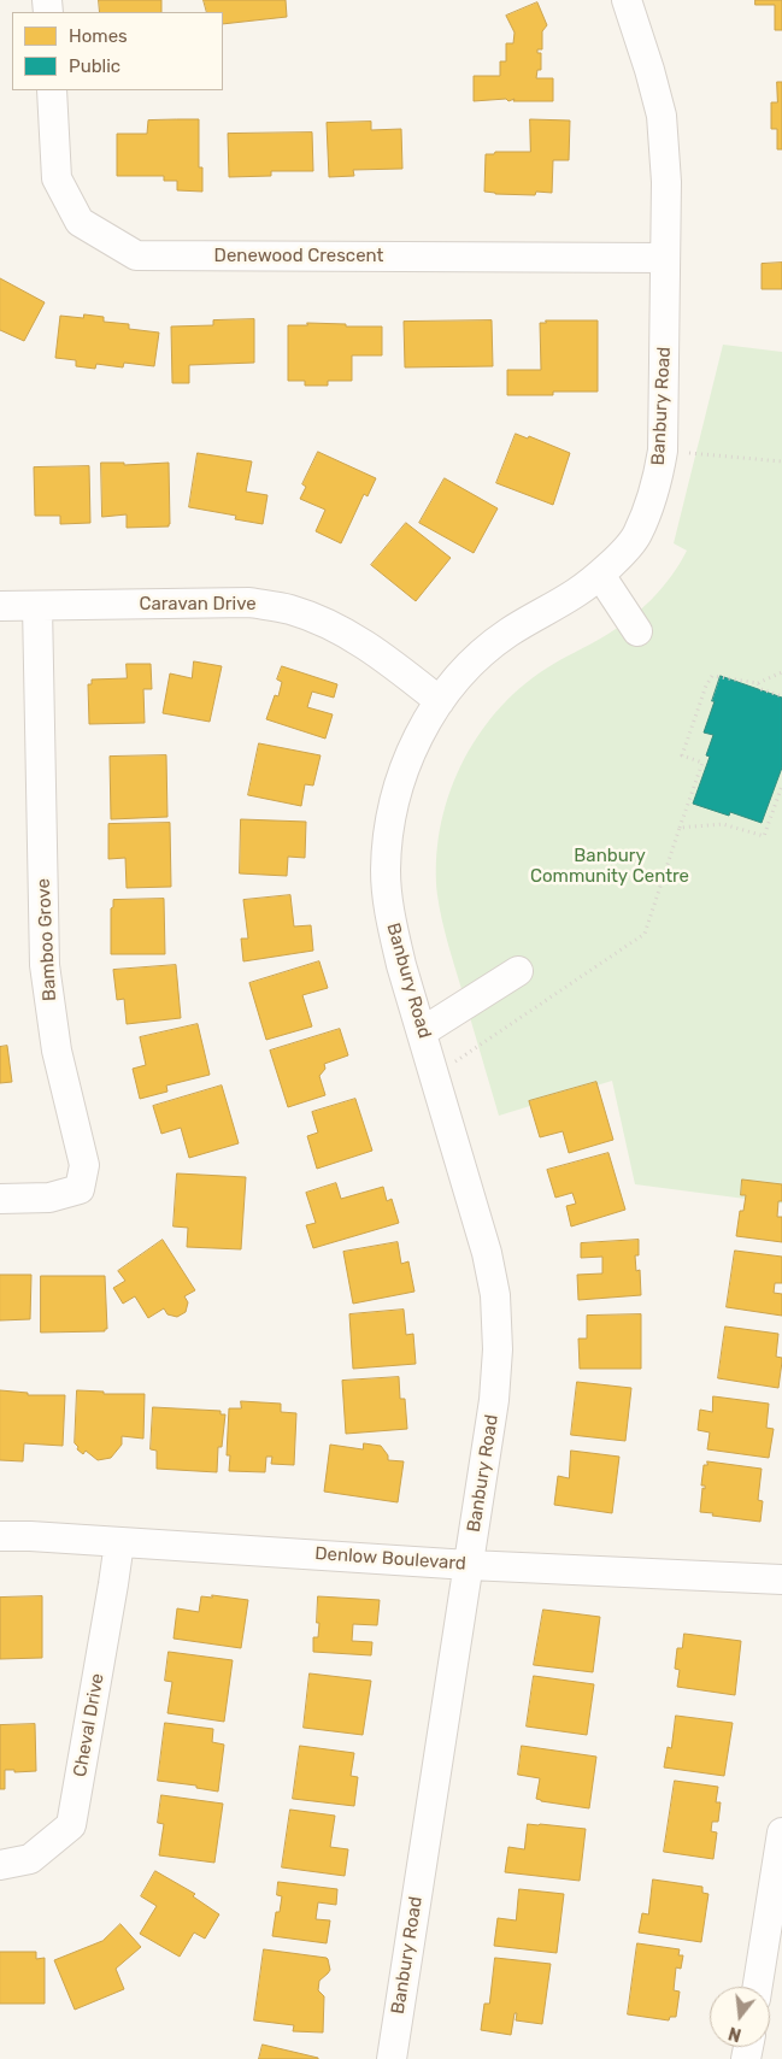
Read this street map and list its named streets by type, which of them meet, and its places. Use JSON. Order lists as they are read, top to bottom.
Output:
{
  "streets": {
    "street": [
      "Denewood Crescent",
      "Banbury Road",
      "Caravan Drive",
      "Bamboo Grove",
      "Denlow Boulevard",
      "Cheval Drive"
    ]
  },
  "crossings": [
    ["Denewood Crescent", "Banbury Road"],
    ["Banbury Road", "Caravan Drive"],
    ["Banbury Road", "Denlow Boulevard"],
    ["Caravan Drive", "Bamboo Grove"],
    ["Denlow Boulevard", "Cheval Drive"]
  ],
  "parks": ["Banbury Community Centre"],
  "legend": ["Homes", "Public"],
  "north": "bottom"
}
